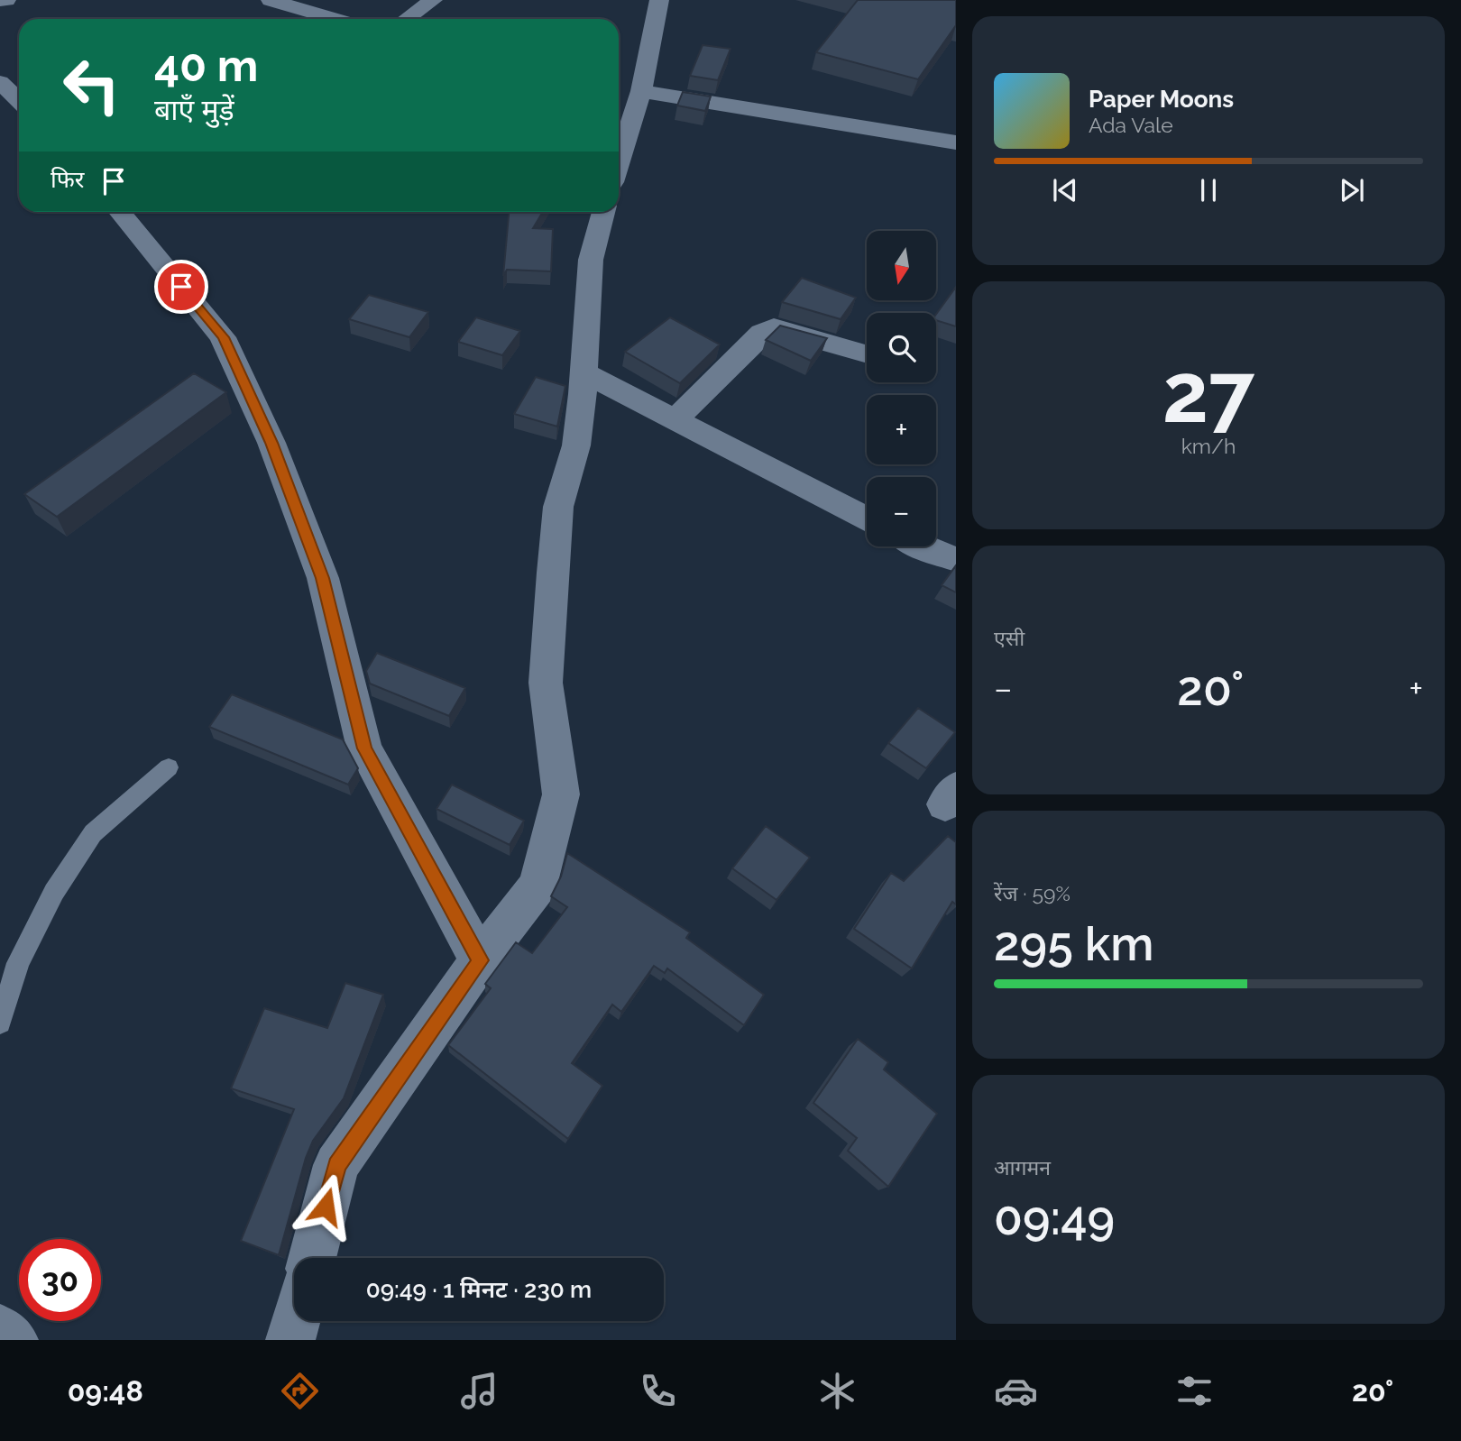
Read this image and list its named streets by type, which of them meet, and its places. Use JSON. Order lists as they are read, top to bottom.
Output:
{
  "north": "bottom",
  "page": {
    "turn": ["40 m", "बाएँ मुड़ें"],
    "song": ["Paper Moons", "Ada Vale"],
    "then": "फिर",
    "map_buttons": ["+", "−"],
    "tile": [
      ["27", "km/h"],
      "एसी",
      ["रेंज · 59%", "295 km"],
      ["आगमन", "09:49"]
    ],
    "heat": ["−", "20°", "+"],
    "limit": "30",
    "trip": "09:49 · 1 मिनट · 230 m",
    "tabs": ["09:48", "20°"]
  }
}
